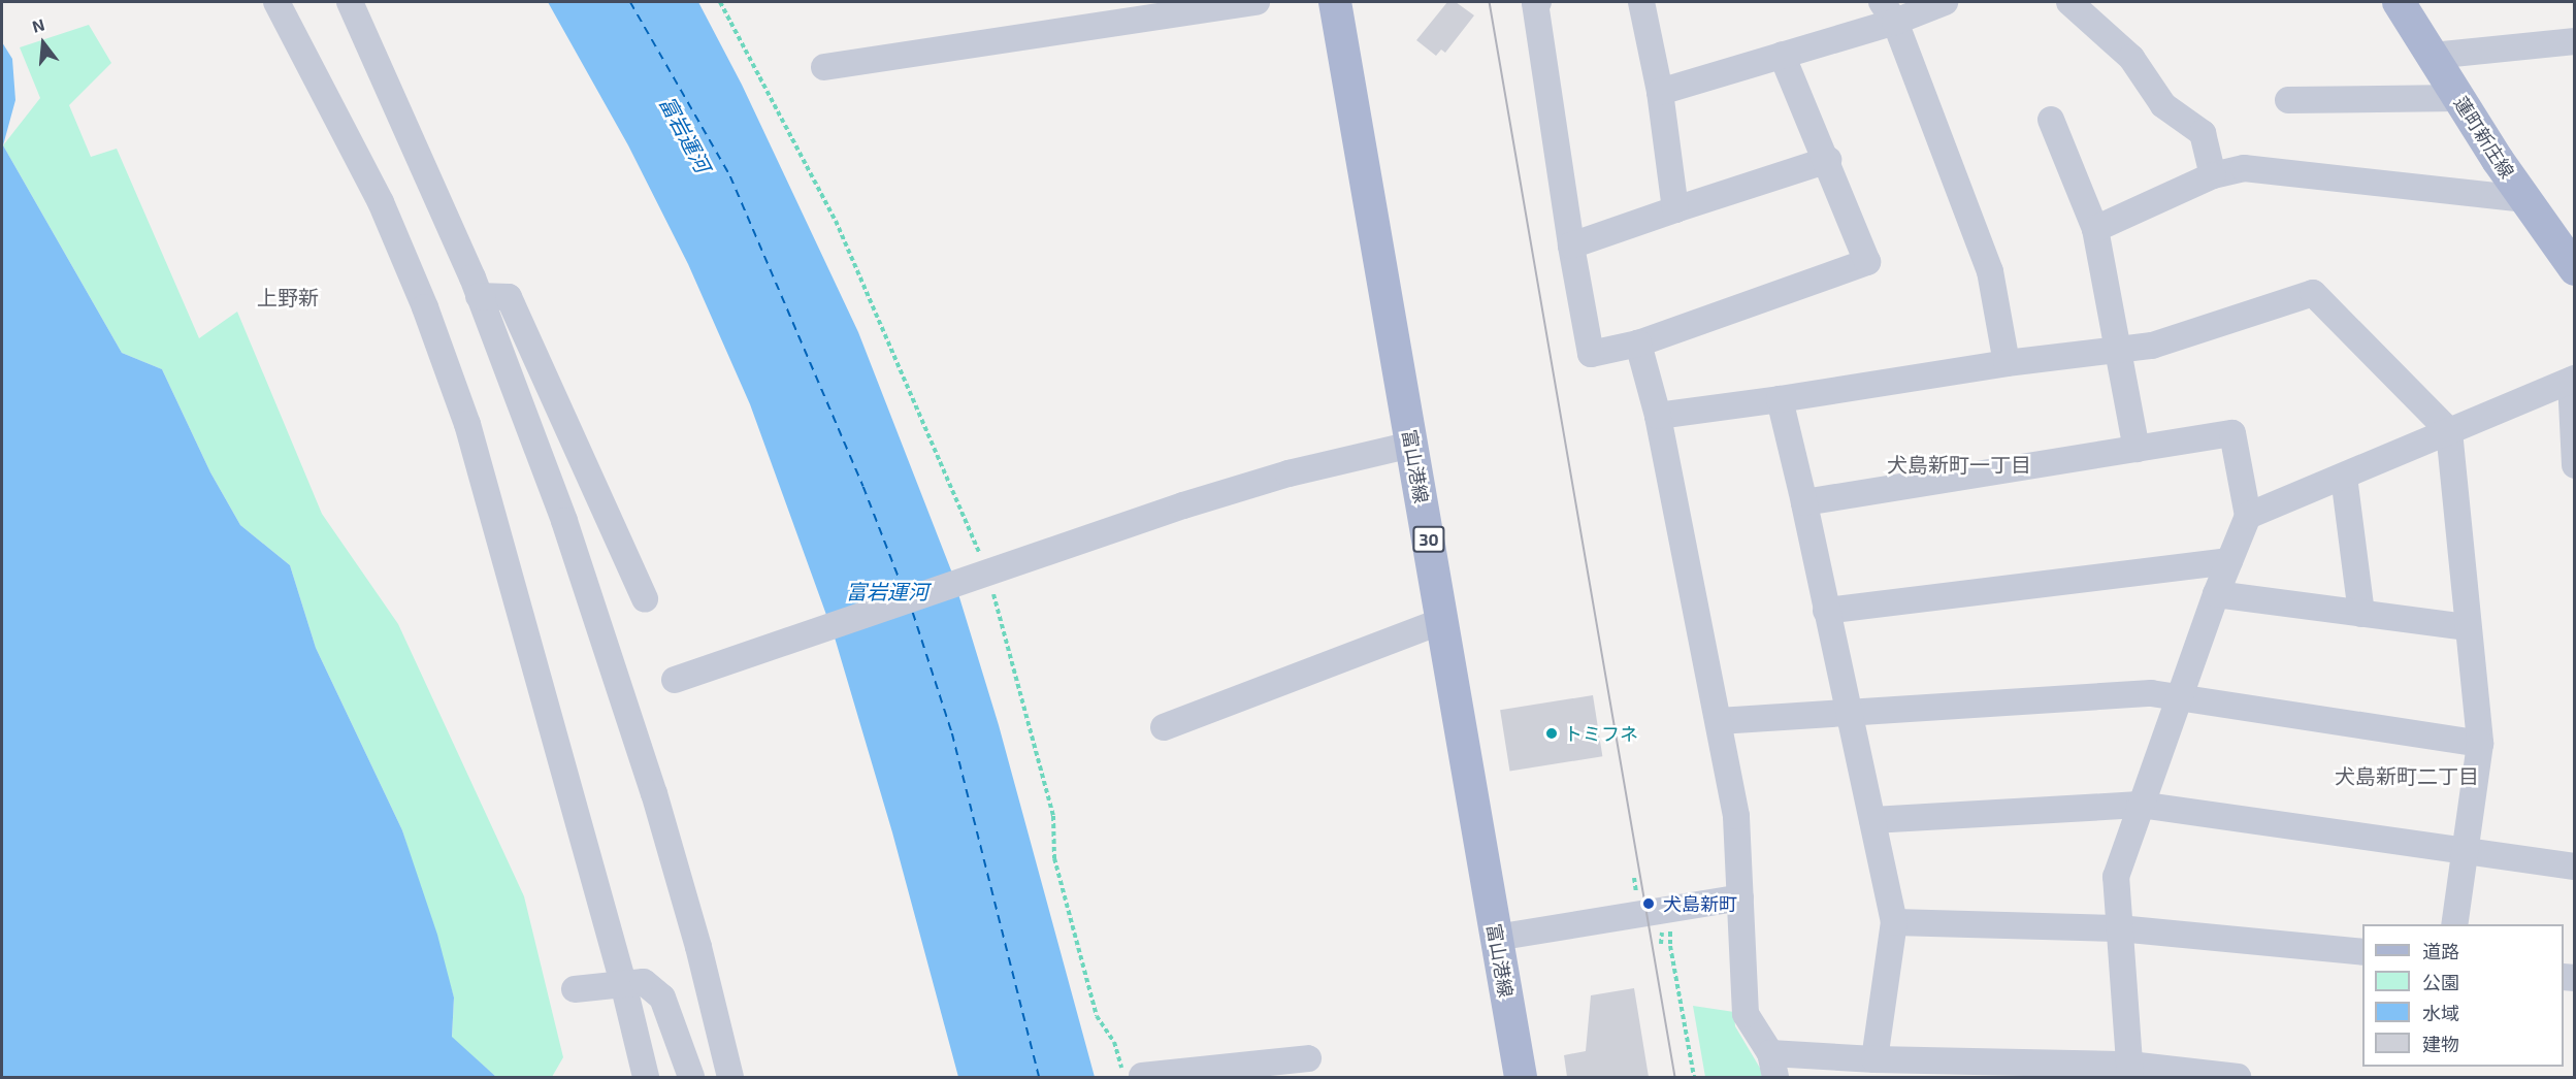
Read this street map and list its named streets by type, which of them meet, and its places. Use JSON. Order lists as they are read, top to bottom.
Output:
{
  "streets": {
    "main road": ["蓮町新庄線", "富山港線", "30"]
  },
  "districts": ["上野新", "犬島新町一丁目", "犬島新町二丁目"],
  "water": ["富岩運河"],
  "places": ["トミフネ", "犬島新町"],
  "legend": [
    "道路",
    "公園",
    "水域",
    "建物"
  ],
  "north": "top"
}
